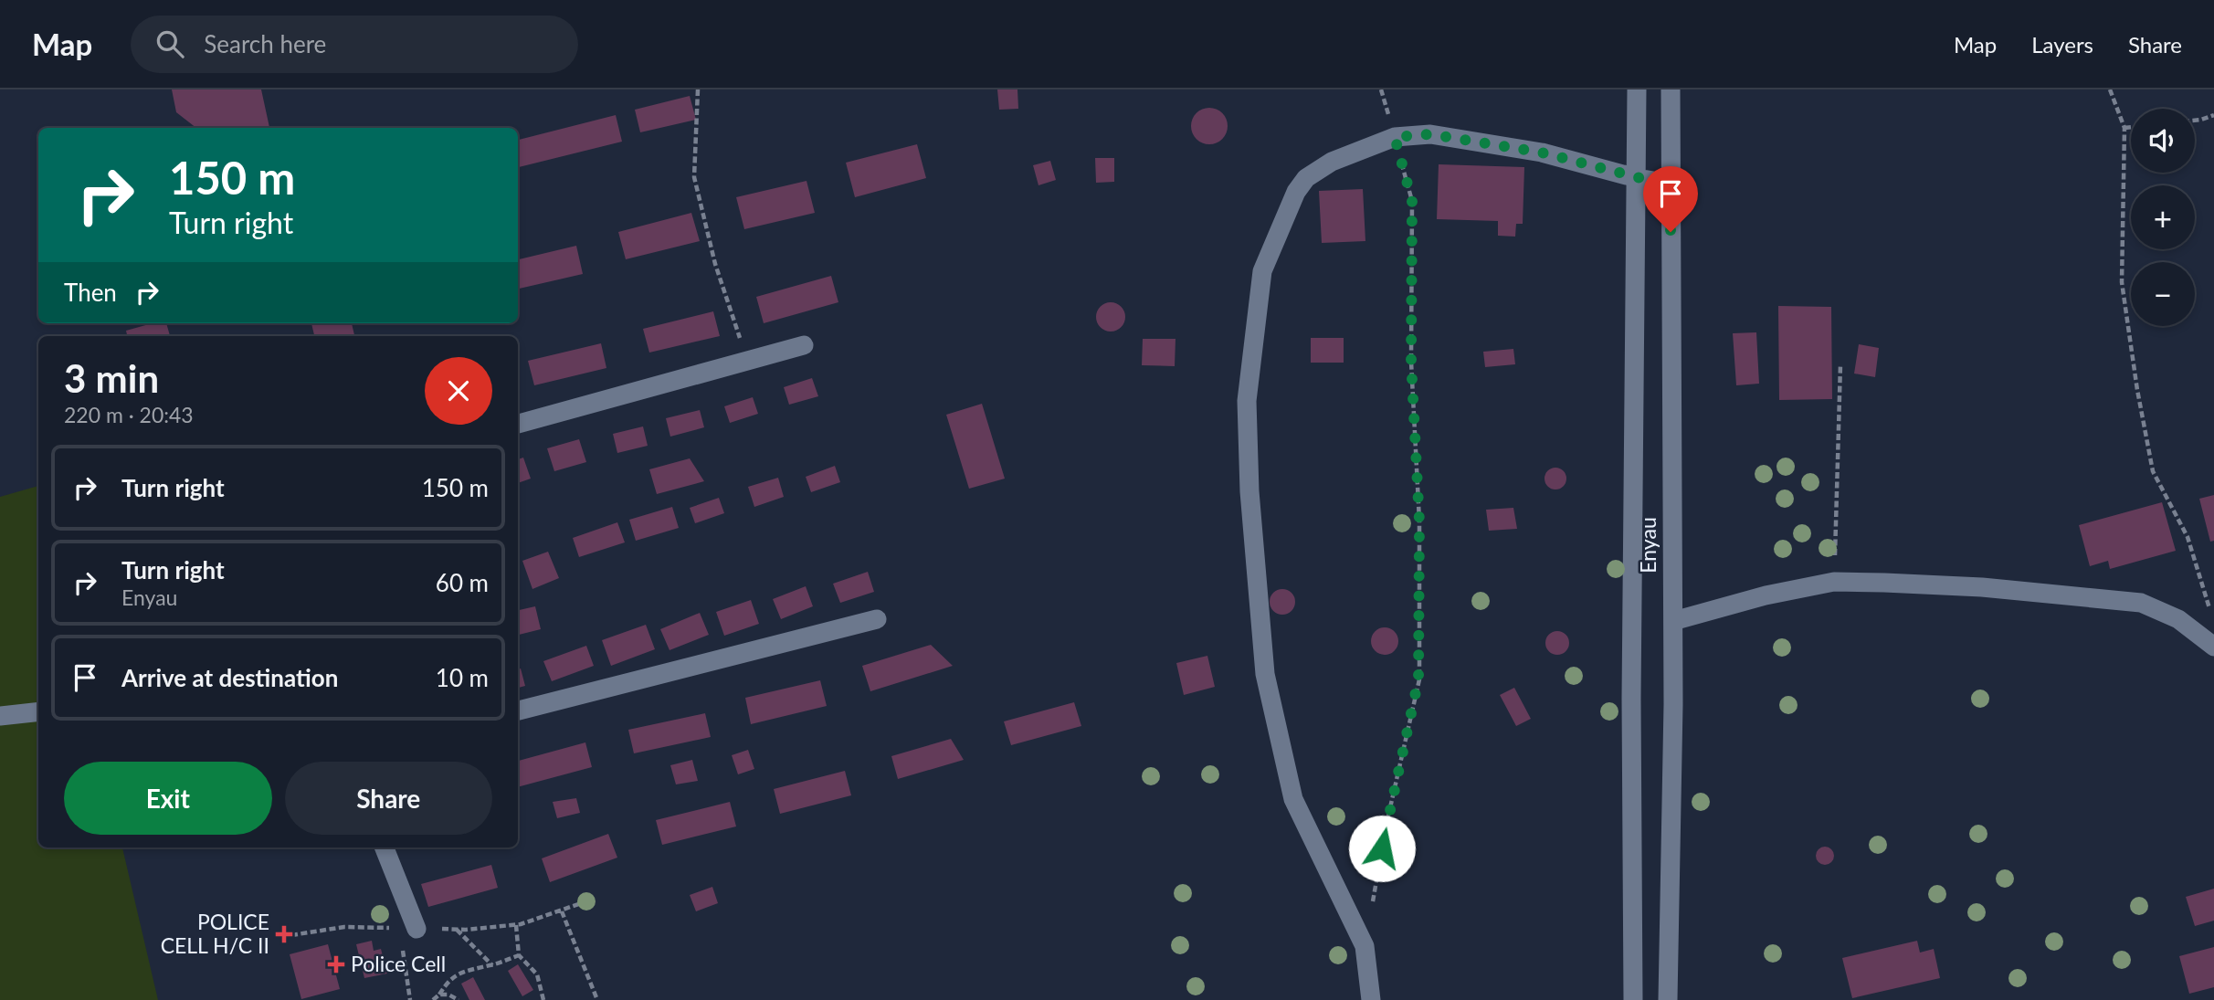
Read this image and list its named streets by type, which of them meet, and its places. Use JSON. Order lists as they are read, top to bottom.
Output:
{
  "streets": {
    "street": ["Enyau"]
  },
  "places": {
    "health": ["POLICE CELL H/C II", "Police Cell"]
  },
  "page": {
    "header": "Map",
    "search": "Search here",
    "nav": ["Map", "Layers", "Share"],
    "map_buttons": ["+", "−"],
    "turn": ["150 m", "Turn right"],
    "then": "Then",
    "heading": ["3 min", "220 m · 20:43"],
    "list": [
      {
        "name": "Turn right",
        "value": "150 m"
      },
      {
        "name": "Turn right",
        "note": "Enyau",
        "value": "60 m"
      },
      {
        "name": "Arrive at destination",
        "value": "10 m"
      }
    ],
    "buttons": ["Exit", "Share"]
  }
}
